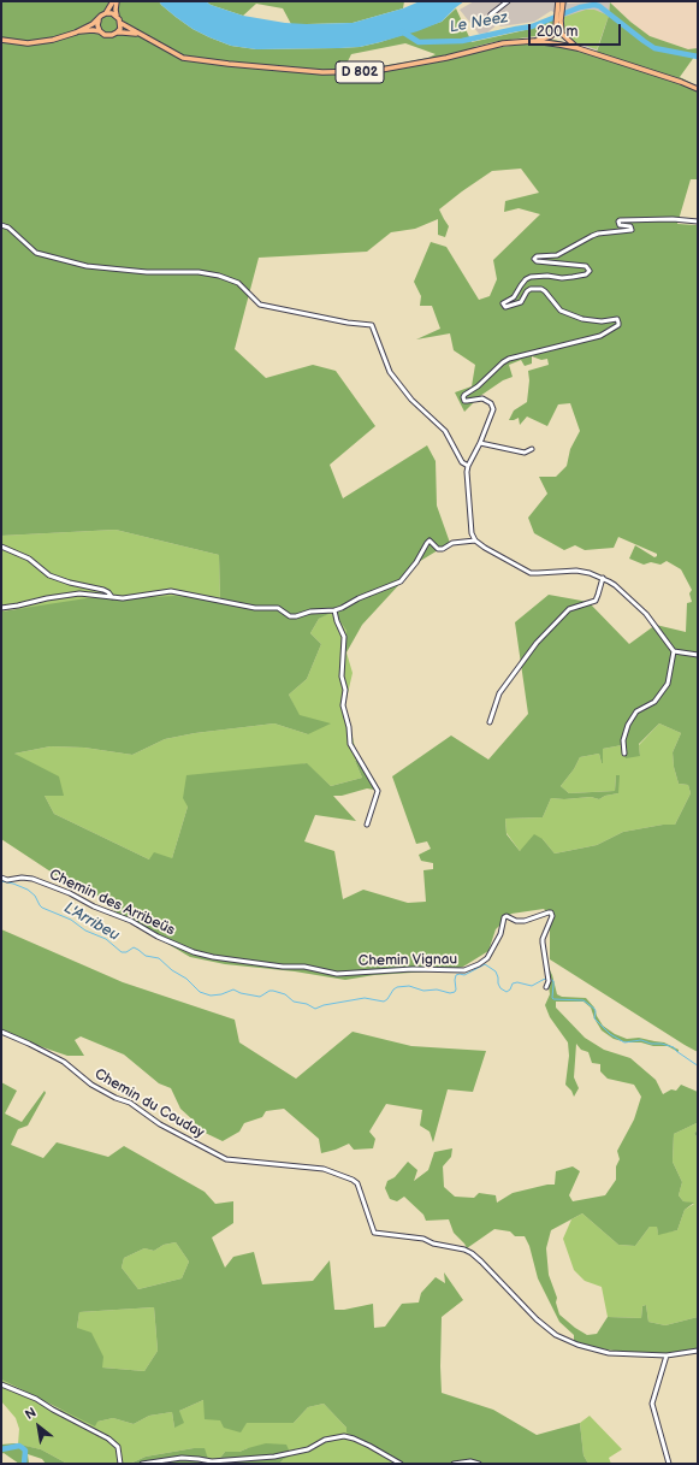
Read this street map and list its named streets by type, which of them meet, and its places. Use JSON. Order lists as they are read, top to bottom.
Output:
{
  "streets": {
    "main road": ["D 802"],
    "street": ["Chemin des Arribeüs", "Chemin Vignau", "Chemin du Couday"]
  },
  "crossings": [
    ["Chemin des Arribeüs", "Chemin Vignau"]
  ],
  "water": ["Le Neez", "L'Arribeu"],
  "scale_bar": "200 m",
  "north": "top left"
}
